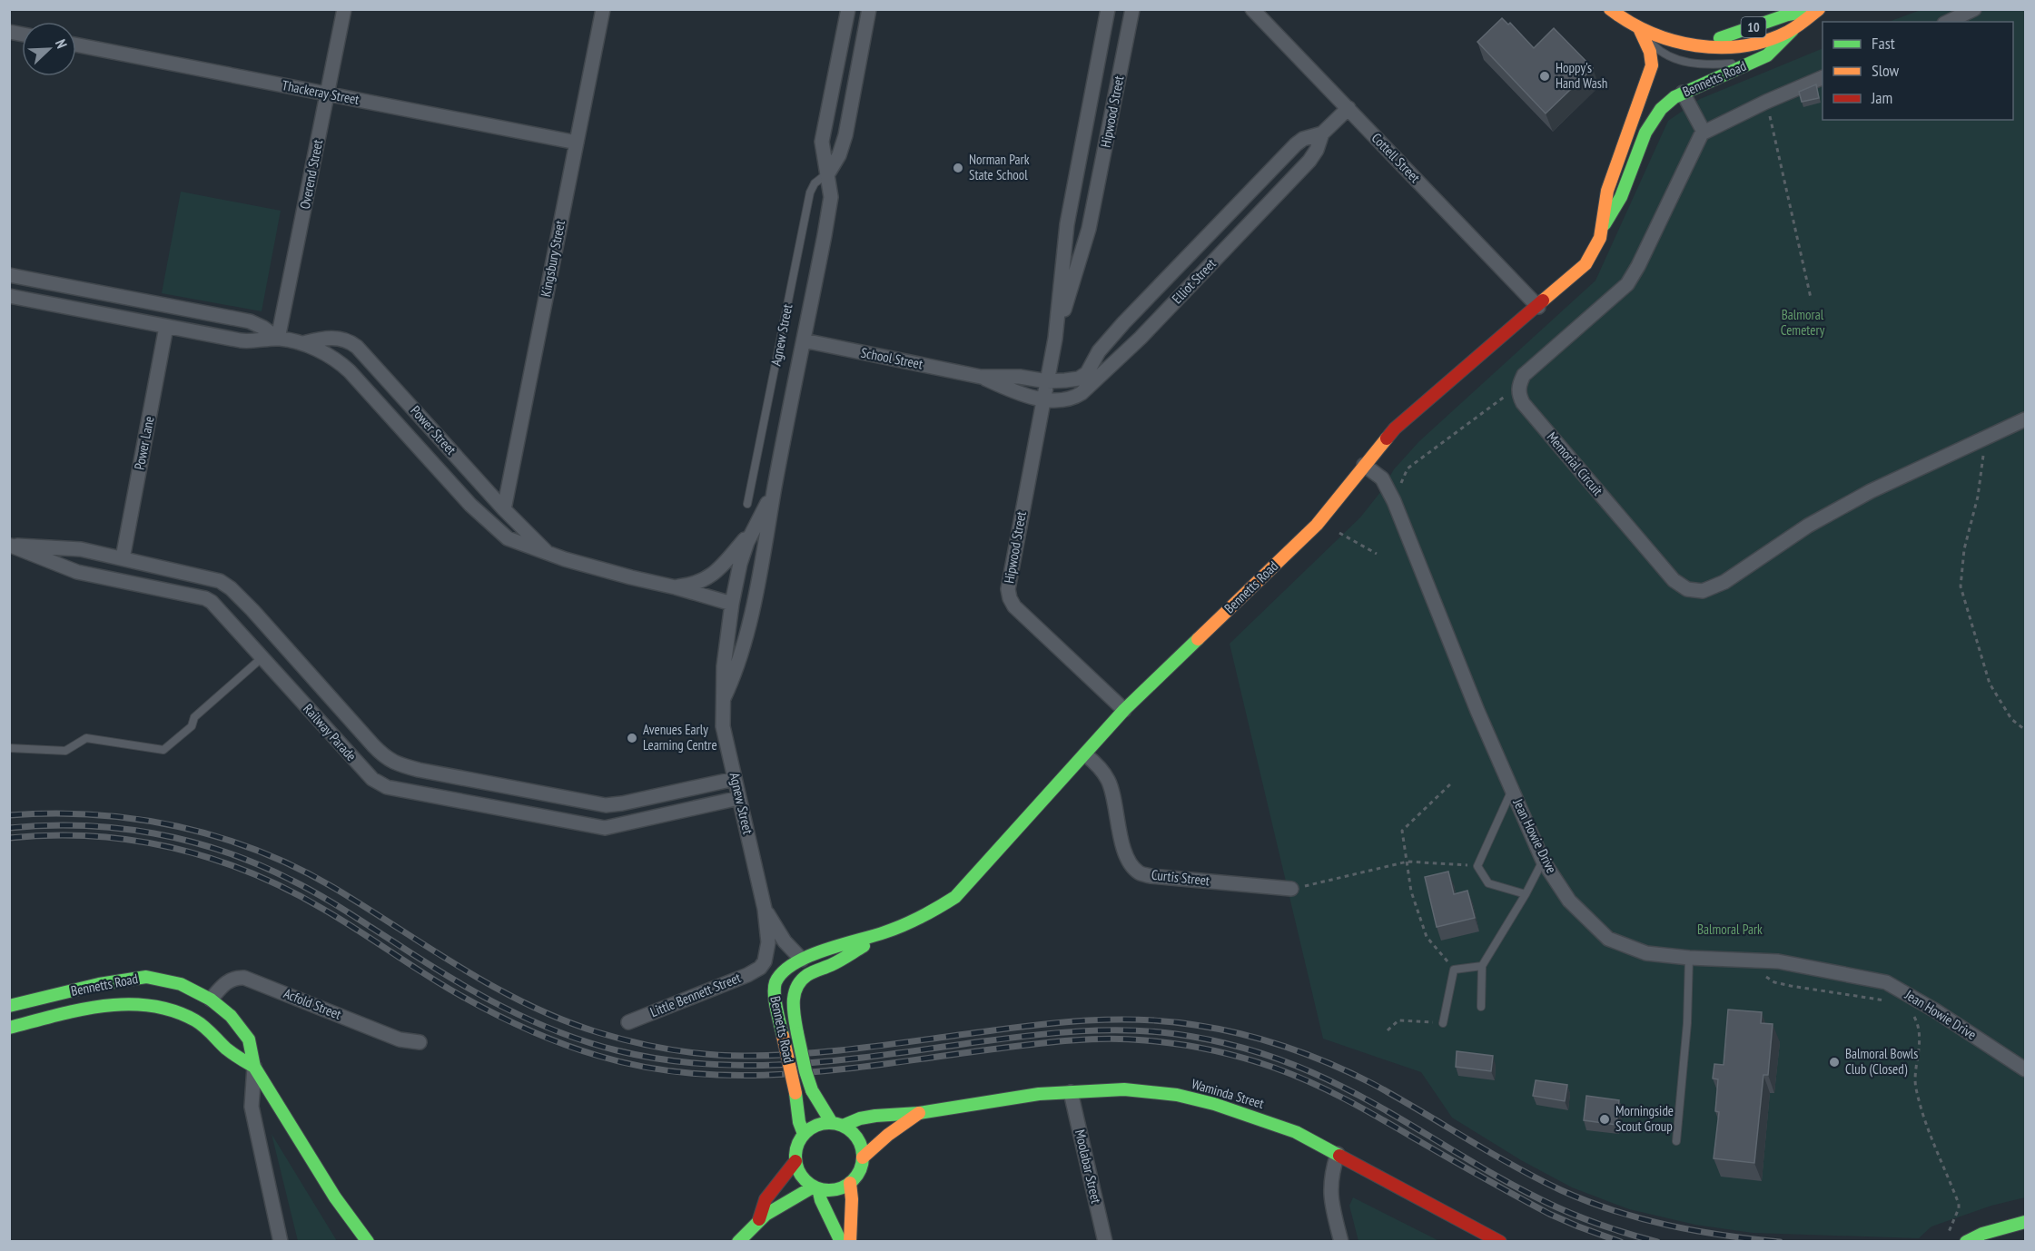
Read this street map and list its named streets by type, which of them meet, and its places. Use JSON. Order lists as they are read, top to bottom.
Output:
{
  "streets": {
    "main road": ["10", "Bennetts Road", "Waminda Street"],
    "street": [
      "Thackeray Street",
      "Hipwood Street",
      "Cottell Street",
      "Overend Street",
      "Kingsbury Street",
      "Elliot Street",
      "Agnew Street",
      "School Street",
      "Power Street",
      "Power Lane",
      "Memorial Circuit",
      "Railway Parade",
      "Jean Howie Drive",
      "Curtis Street",
      "Little Bennett Street",
      "Acfold Street",
      "Moolabar Street"
    ]
  },
  "crossings": [
    ["10", "Bennetts Road"],
    ["10", "Waminda Street"],
    ["Bennetts Road", "Hipwood Street"],
    ["Bennetts Road", "Cottell Street"],
    ["Bennetts Road", "Agnew Street"],
    ["Bennetts Road", "Jean Howie Drive"],
    ["Bennetts Road", "Curtis Street"],
    ["Bennetts Road", "Acfold Street"],
    ["Bennetts Road", "Waminda Street"],
    ["Thackeray Street", "Overend Street"],
    ["Thackeray Street", "Kingsbury Street"],
    ["Hipwood Street", "Elliot Street"],
    ["Hipwood Street", "School Street"],
    ["Cottell Street", "Elliot Street"],
    ["Overend Street", "Power Street"],
    ["Kingsbury Street", "Power Street"],
    ["Elliot Street", "School Street"],
    ["Agnew Street", "School Street"],
    ["Agnew Street", "Power Street"],
    ["Agnew Street", "Railway Parade"],
    ["Agnew Street", "Little Bennett Street"],
    ["Power Street", "Power Lane"],
    ["Power Lane", "Railway Parade"],
    ["Waminda Street", "Moolabar Street"]
  ],
  "parks": ["Balmoral Cemetery", "Balmoral Park"],
  "places": [
    "Hoppy's Hand Wash",
    "Norman Park State School",
    "Avenues Early Learning Centre",
    "Balmoral Bowls Club (Closed)",
    "Morningside Scout Group"
  ],
  "legend": ["Fast", "Slow", "Jam"],
  "north": "top right"
}
